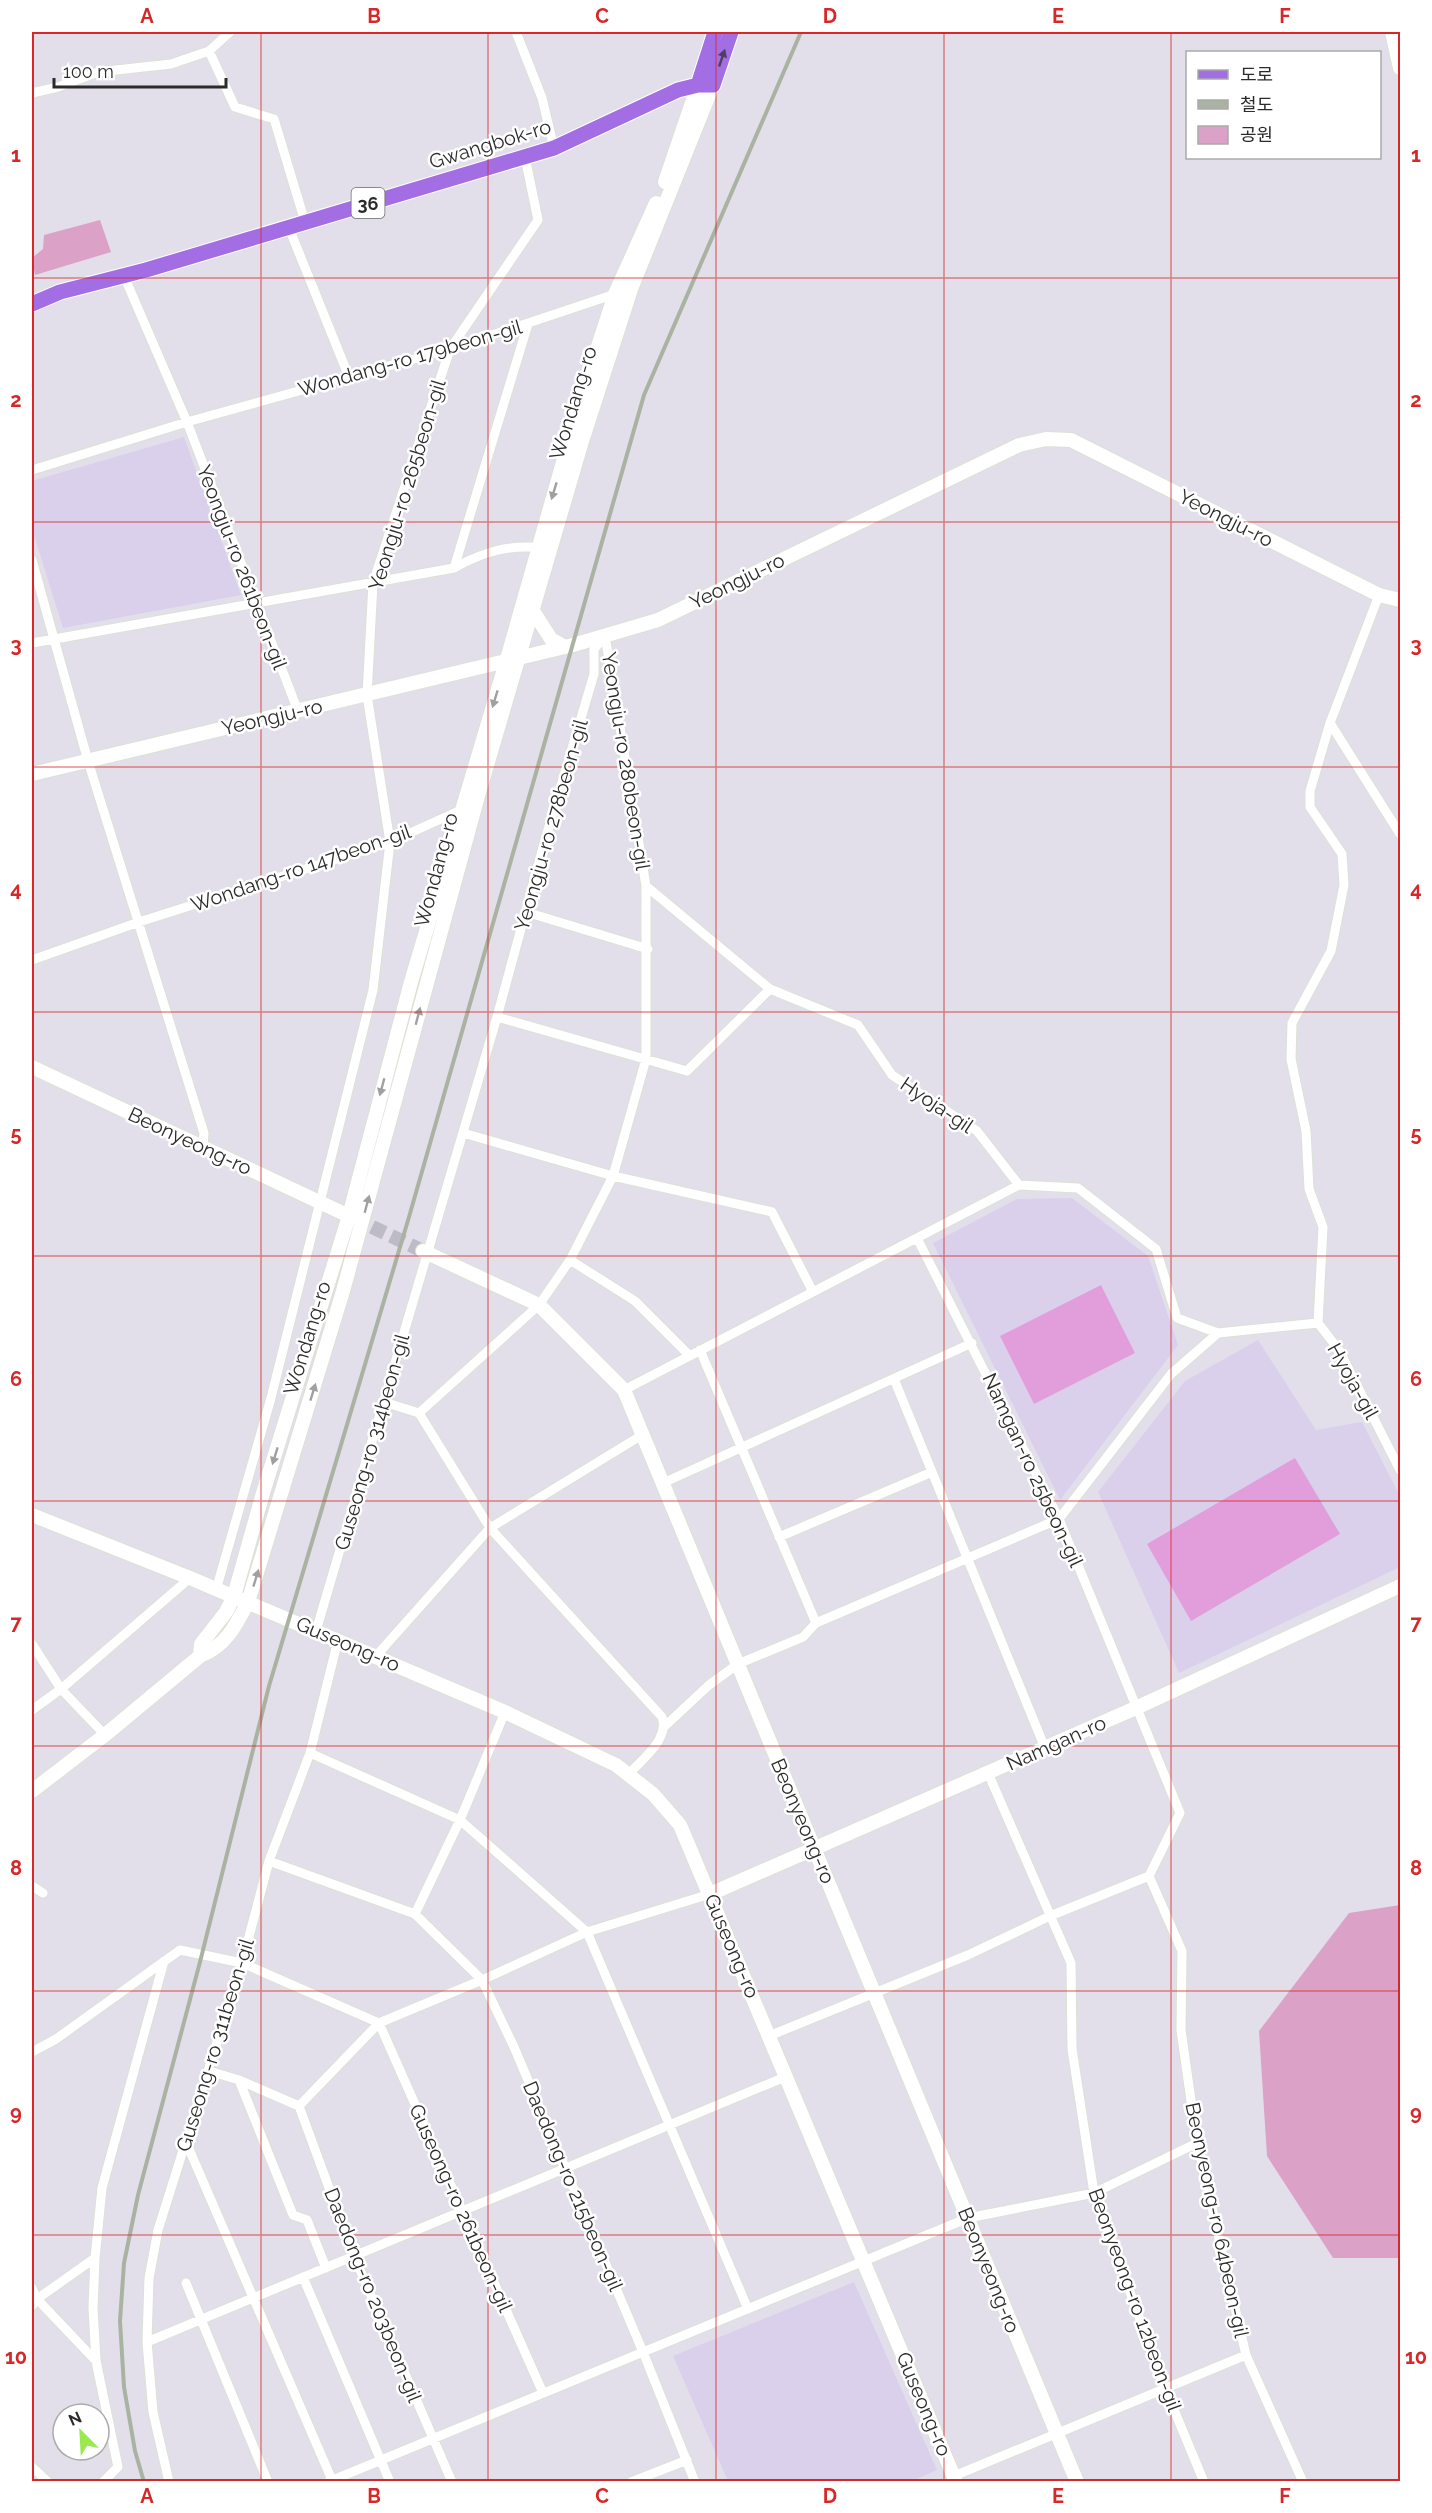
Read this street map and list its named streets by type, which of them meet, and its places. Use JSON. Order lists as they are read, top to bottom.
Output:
{
  "streets": {
    "main road": [
      "Gwangbok-ro",
      "36",
      "Wondang-ro",
      "Yeongju-ro",
      "Beonyeong-ro",
      "Guseong-ro",
      "Namgan-ro"
    ],
    "street": [
      "Wondang-ro 179beon-gil",
      "Yeongju-ro 265beon-gil",
      "Yeongju-ro 261beon-gil",
      "Yeongju-ro 280beon-gil",
      "Yeongju-ro 278beon-gil",
      "Wondang-ro 147beon-gil",
      "Hyoja-gil",
      "Guseong-ro 314beon-gil",
      "Namgan-ro 25beon-gil",
      "Guseong-ro 311beon-gil",
      "Daedong-ro 215beon-gil",
      "Guseong-ro 261beon-gil",
      "Beonyeong-ro 64beon-gil",
      "Daedong-ro 203beon-gil",
      "Beonyeong-ro 12beon-gil"
    ]
  },
  "crossings": [
    ["Gwangbok-ro", "Wondang-ro"],
    ["Gwangbok-ro", "Yeongju-ro 265beon-gil"],
    ["Gwangbok-ro", "Yeongju-ro 261beon-gil"],
    ["Wondang-ro 179beon-gil", "Wondang-ro"],
    ["Wondang-ro 179beon-gil", "Yeongju-ro 265beon-gil"],
    ["Wondang-ro 179beon-gil", "Yeongju-ro 261beon-gil"],
    ["Wondang-ro", "Yeongju-ro"],
    ["Wondang-ro", "Wondang-ro 147beon-gil"],
    ["Wondang-ro", "Beonyeong-ro"],
    ["Wondang-ro", "Guseong-ro"],
    ["Yeongju-ro 265beon-gil", "Yeongju-ro"],
    ["Yeongju-ro 265beon-gil", "Wondang-ro 147beon-gil"],
    ["Yeongju-ro 265beon-gil", "Beonyeong-ro"],
    ["Yeongju-ro 265beon-gil", "Guseong-ro"],
    ["Yeongju-ro", "Yeongju-ro 261beon-gil"],
    ["Yeongju-ro", "Yeongju-ro 280beon-gil"],
    ["Yeongju-ro", "Yeongju-ro 278beon-gil"],
    ["Yeongju-ro 280beon-gil", "Yeongju-ro 278beon-gil"],
    ["Yeongju-ro 280beon-gil", "Hyoja-gil"],
    ["Yeongju-ro 280beon-gil", "Beonyeong-ro"],
    ["Yeongju-ro 278beon-gil", "Guseong-ro 314beon-gil"],
    ["Beonyeong-ro", "Guseong-ro 314beon-gil"],
    ["Beonyeong-ro", "Namgan-ro"],
    ["Guseong-ro 314beon-gil", "Guseong-ro"],
    ["Namgan-ro 25beon-gil", "Namgan-ro"],
    ["Guseong-ro", "Namgan-ro"],
    ["Guseong-ro", "Guseong-ro 311beon-gil"],
    ["Namgan-ro", "Beonyeong-ro 12beon-gil"],
    ["Guseong-ro 311beon-gil", "Daedong-ro 215beon-gil"]
  ],
  "legend": ["도로", "철도", "공원"],
  "scale_bar": "100 m",
  "north": "top left",
  "grid": {
    "columns": [
      "A",
      "B",
      "C",
      "D",
      "E",
      "F"
    ],
    "rows": [
      "1",
      "2",
      "3",
      "4",
      "5",
      "6",
      "7",
      "8",
      "9",
      "10"
    ]
  }
}
